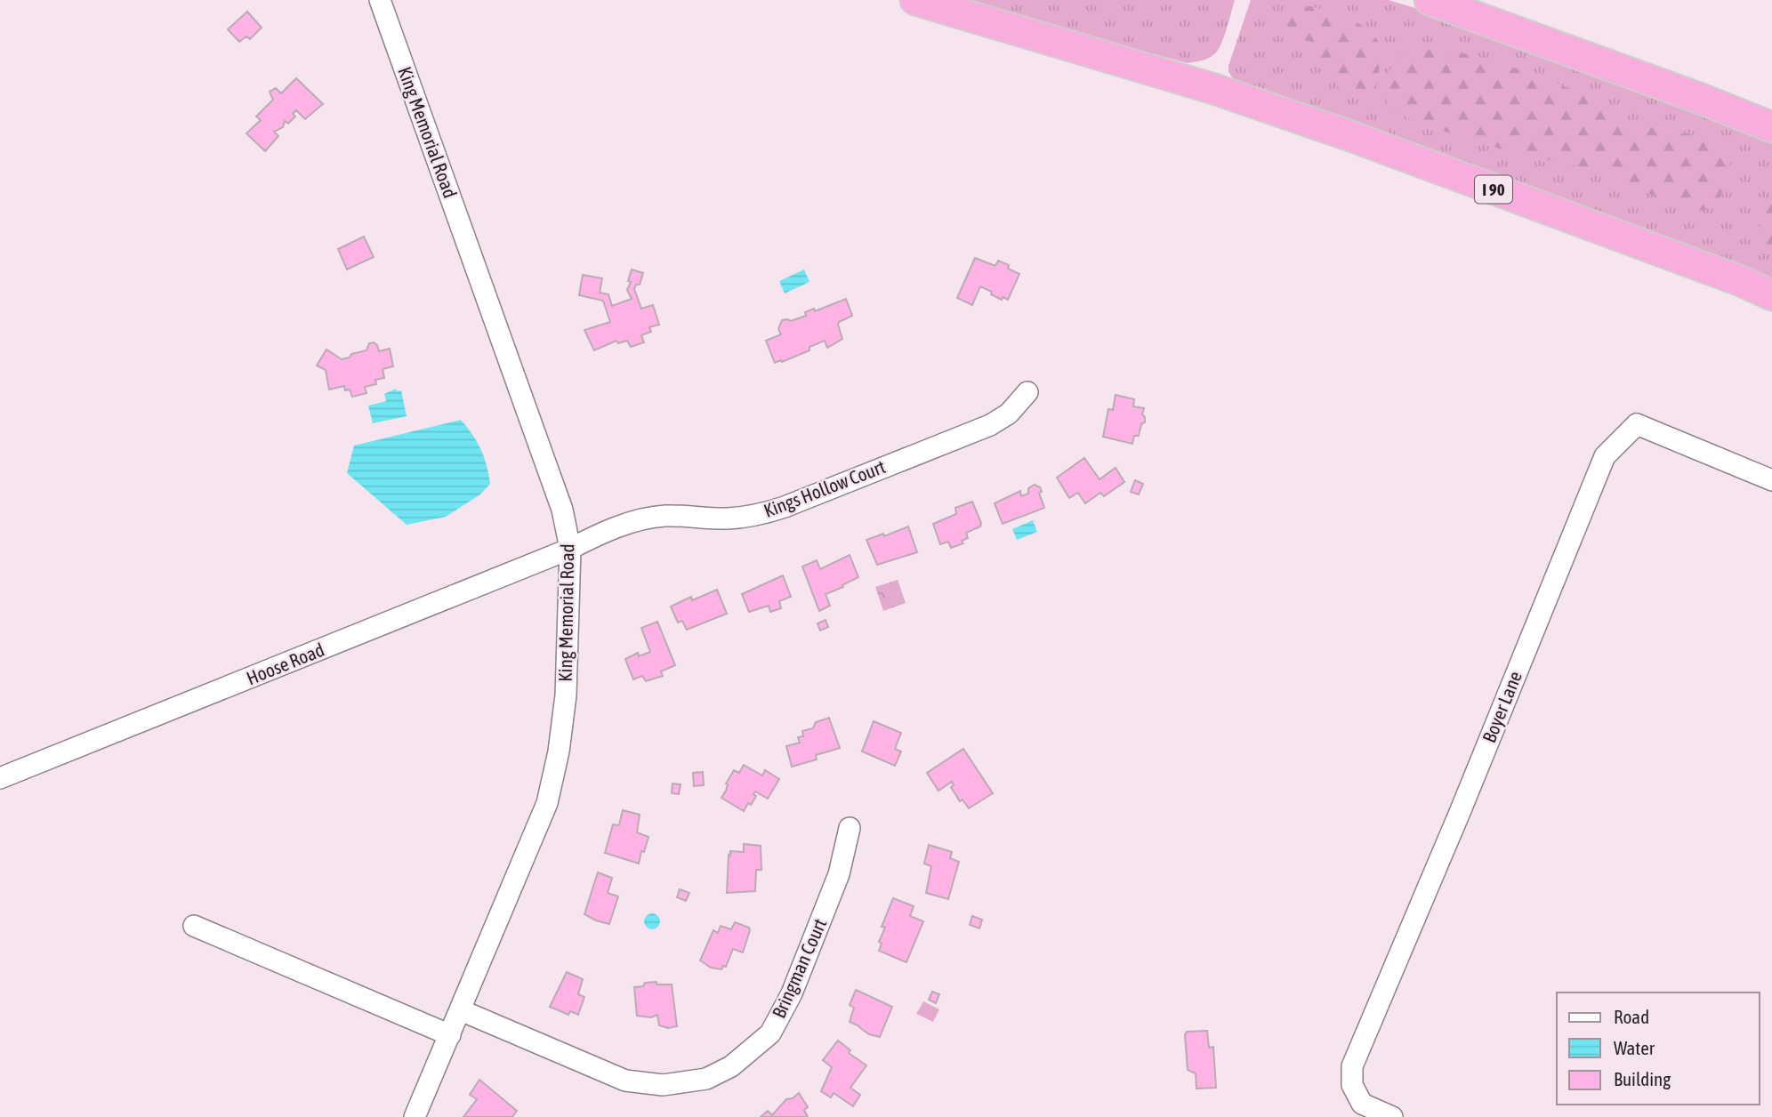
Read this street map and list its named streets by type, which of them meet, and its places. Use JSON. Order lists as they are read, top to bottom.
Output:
{
  "streets": {
    "highway": ["I 90"],
    "street": [
      "King Memorial Road",
      "Kings Hollow Court",
      "Hoose Road",
      "Boyer Lane",
      "Bringman Court"
    ]
  },
  "crossings": [
    ["King Memorial Road", "Kings Hollow Court"],
    ["King Memorial Road", "Hoose Road"],
    ["King Memorial Road", "Bringman Court"],
    ["Kings Hollow Court", "Hoose Road"]
  ],
  "legend": ["Road", "Water", "Building"]
}
